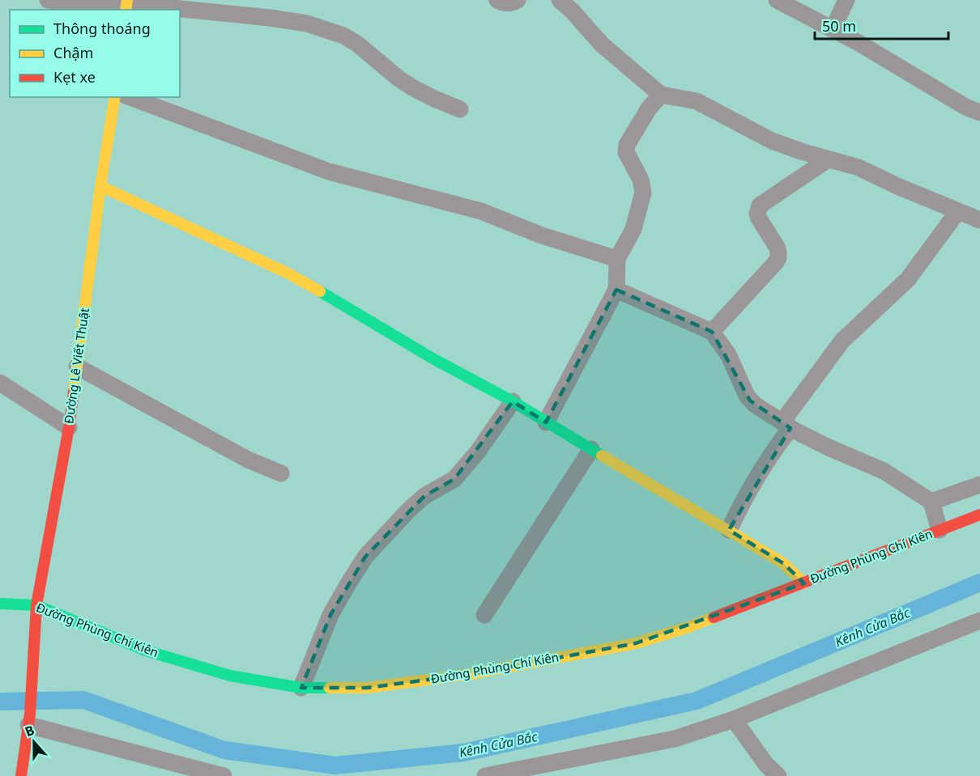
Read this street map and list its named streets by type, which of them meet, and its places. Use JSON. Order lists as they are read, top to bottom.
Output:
{
  "streets": {
    "street": ["Đường Lê Viết Thuật", "Đường Phùng Chí Kiên"]
  },
  "crossings": [
    ["Đường Lê Viết Thuật", "Đường Phùng Chí Kiên"]
  ],
  "water": ["Kênh Cửa Bắc"],
  "legend": ["Thông thoáng", "Chậm", "Kẹt xe"],
  "scale_bar": "50 m",
  "north": "top"
}
